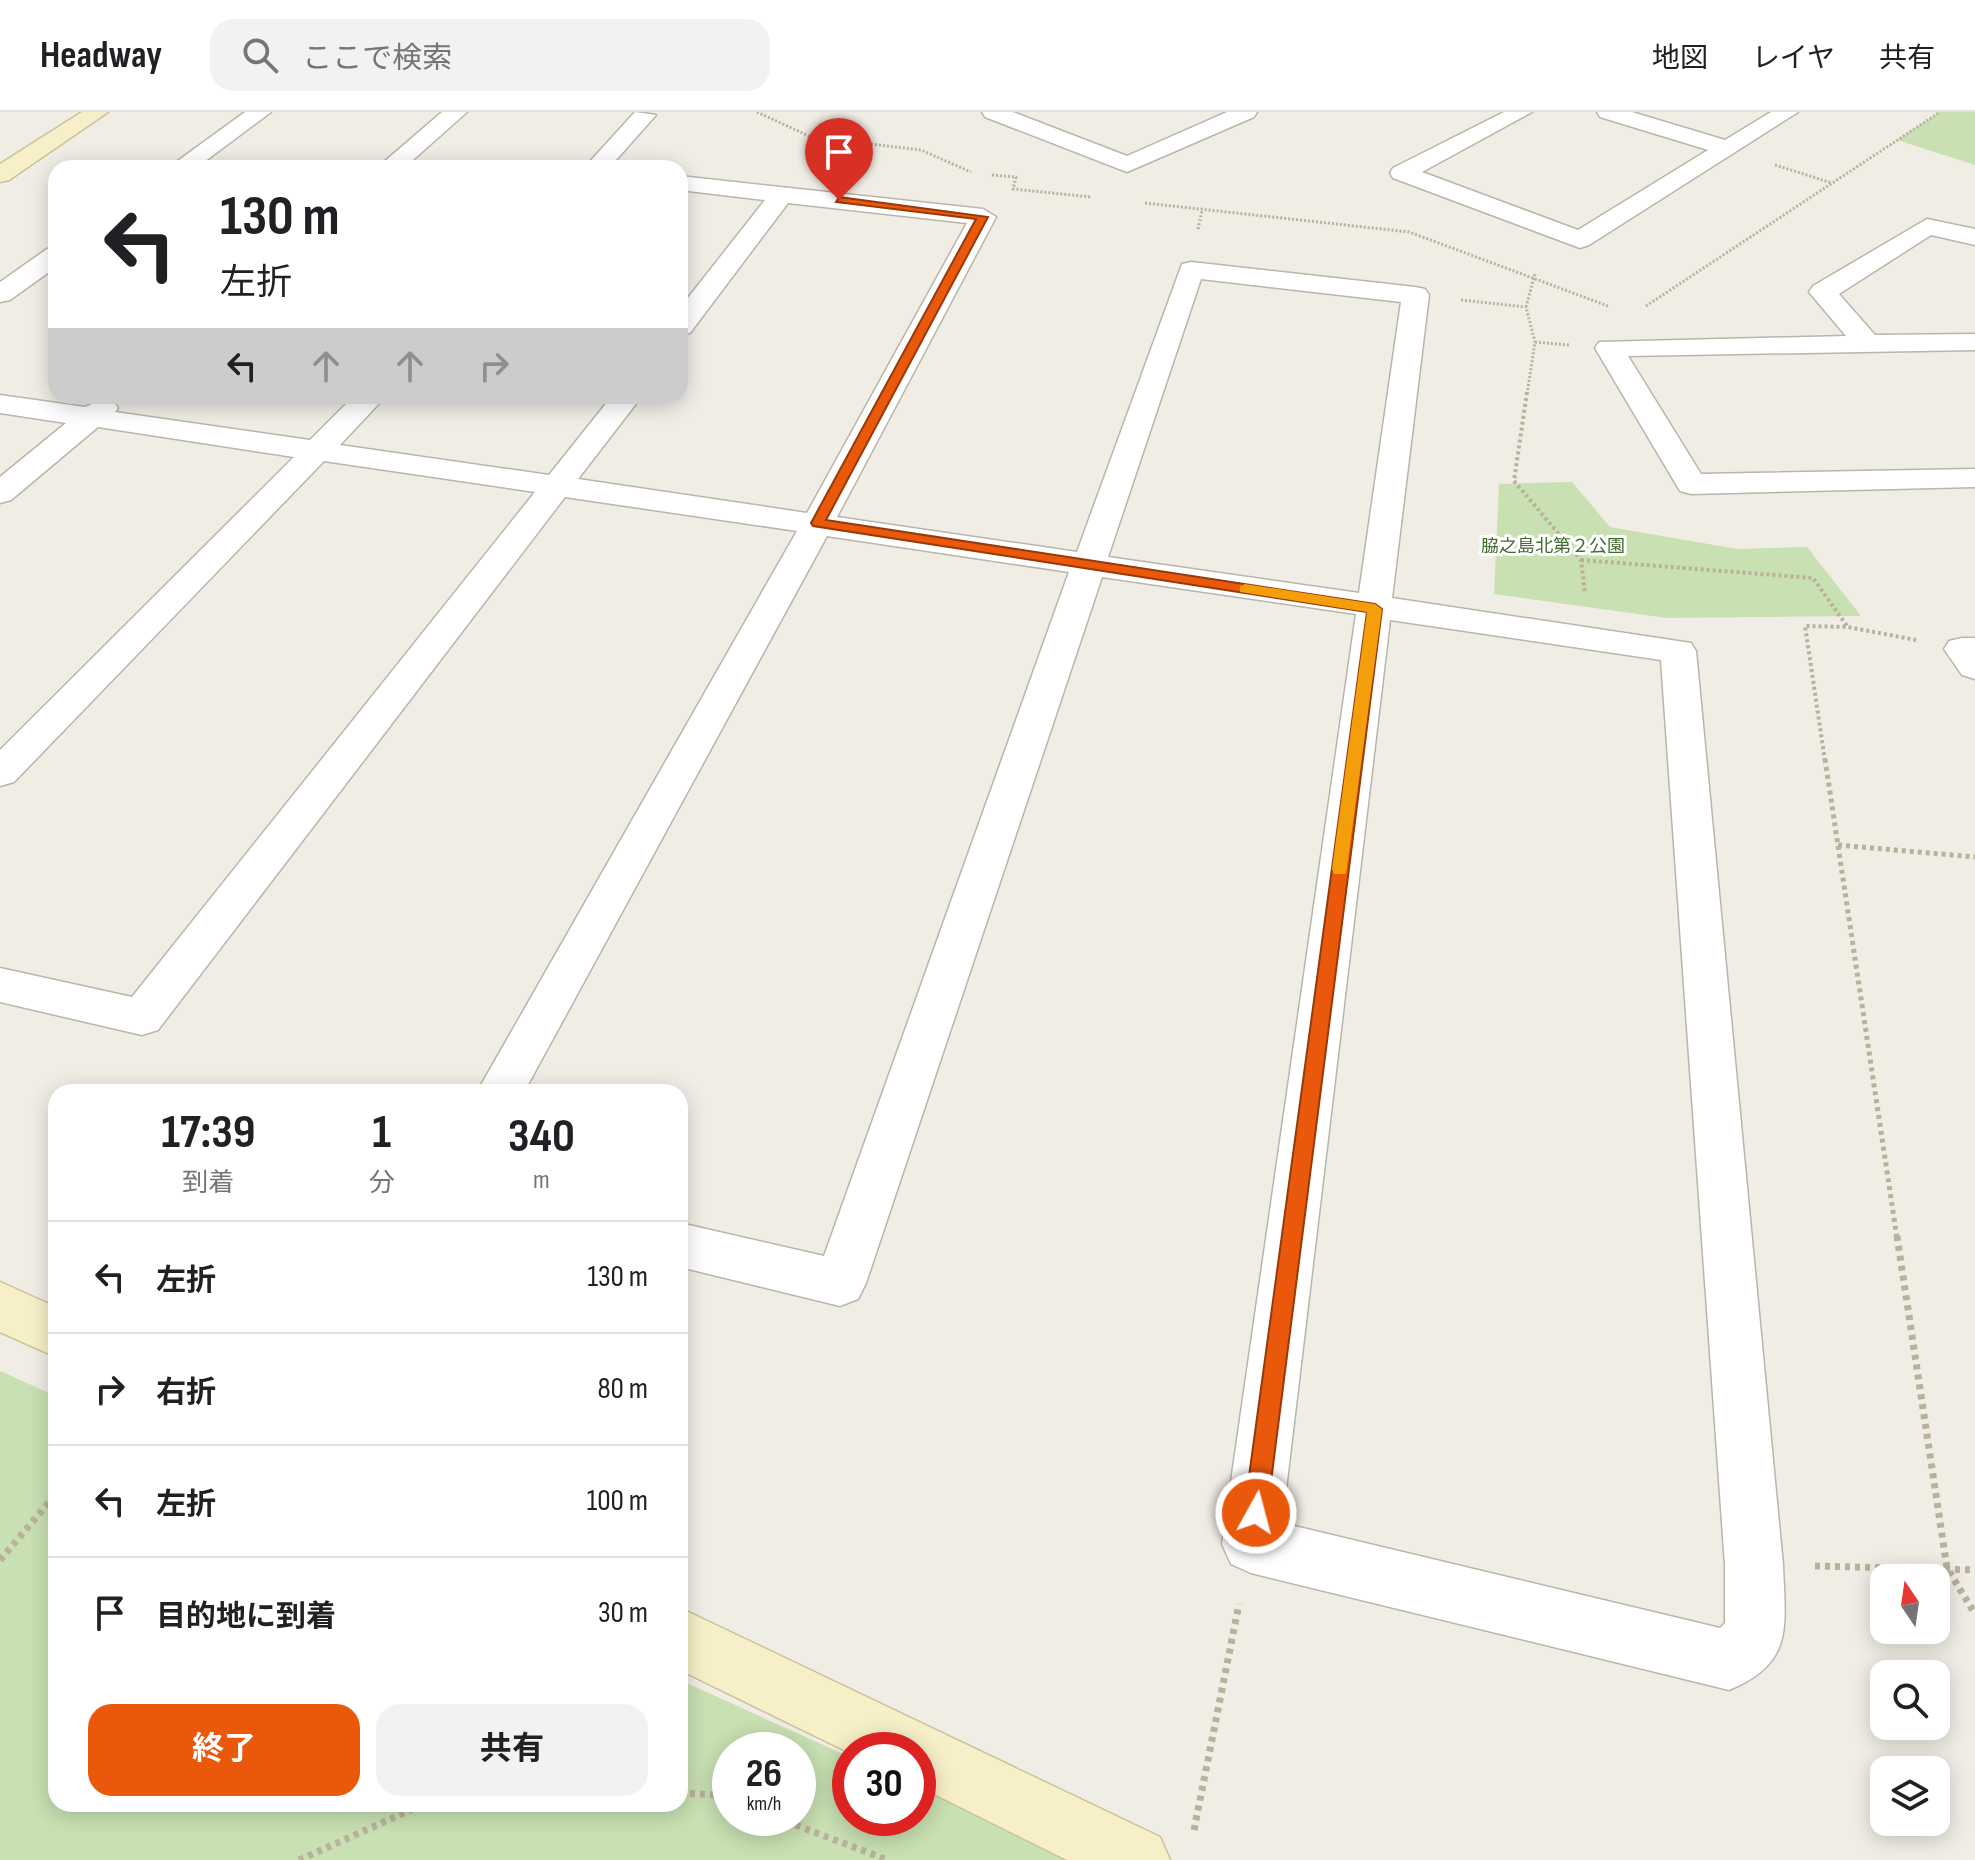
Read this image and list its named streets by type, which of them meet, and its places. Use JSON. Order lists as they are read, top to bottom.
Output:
{
  "parks": ["脇之島北第２公園"],
  "north": "top",
  "page": {
    "header": "Headway",
    "search": "ここで検索",
    "nav": ["地図", "レイヤ", "共有"],
    "turn": ["130 m", "左折"],
    "eta": [
      "17:39",
      "到着",
      "1",
      "分",
      "340",
      "m"
    ],
    "list": [
      {
        "name": "左折",
        "value": "130 m"
      },
      {
        "name": "右折",
        "value": "80 m"
      },
      {
        "name": "左折",
        "value": "100 m"
      },
      {
        "name": "目的地に到着",
        "value": "30 m"
      }
    ],
    "buttons": ["終了", "共有"],
    "speed": "26 km/h",
    "limit": "30"
  }
}
